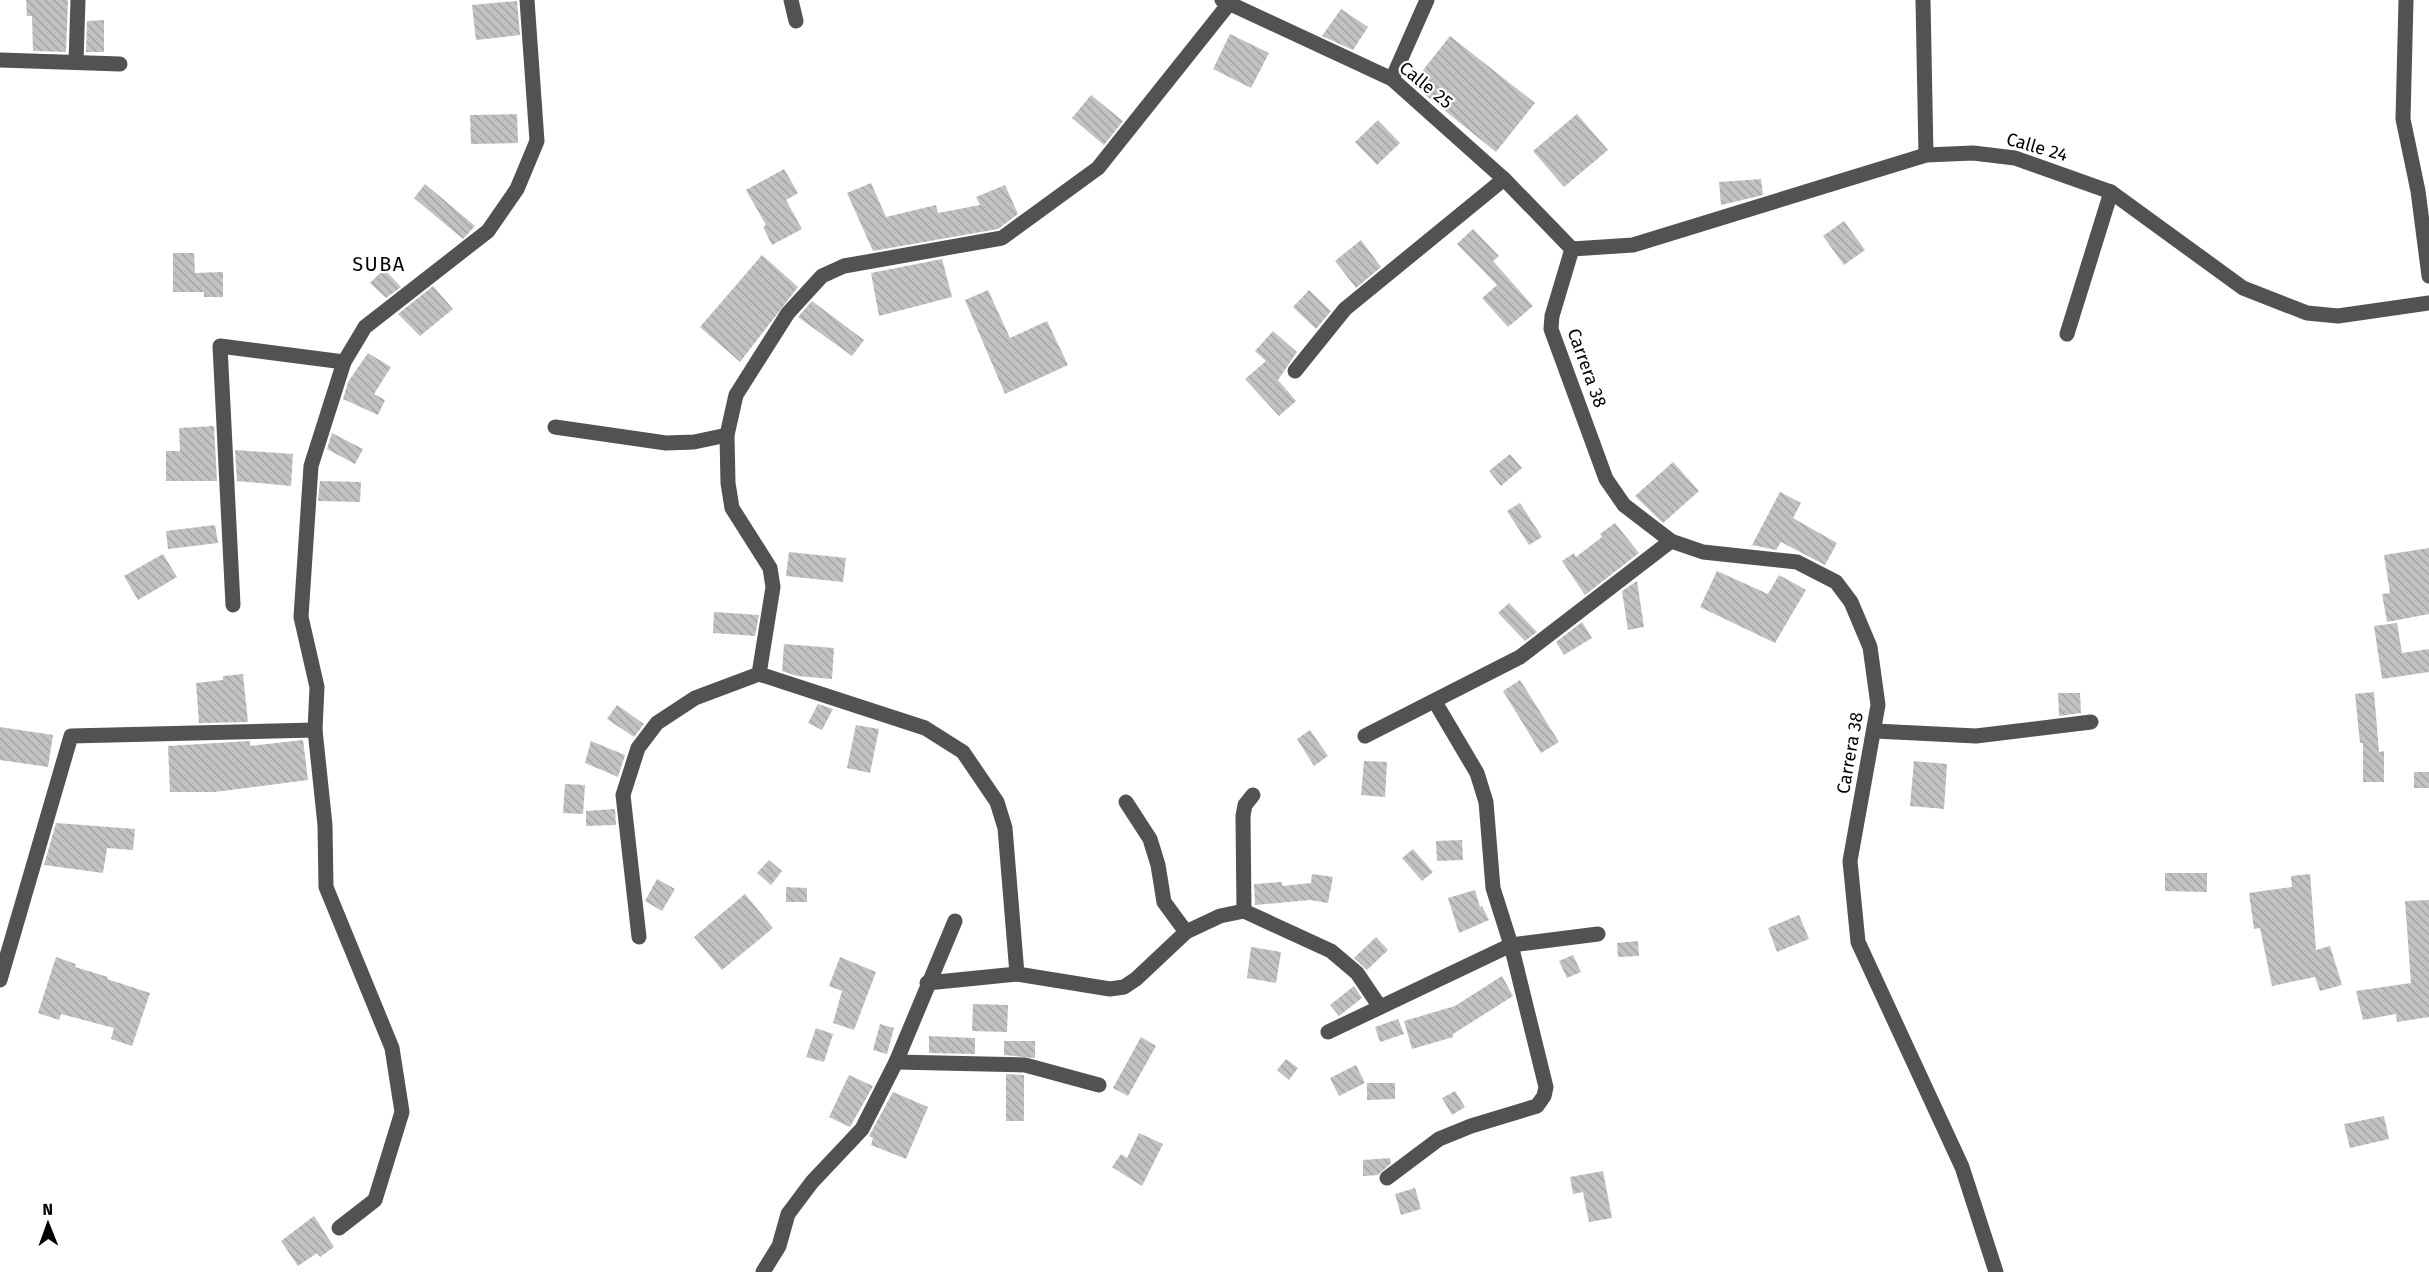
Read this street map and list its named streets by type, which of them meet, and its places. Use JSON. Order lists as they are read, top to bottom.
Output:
{
  "streets": {
    "street": ["Calle 25", "Calle 24", "Carrera 38"]
  },
  "crossings": [
    ["Calle 25", "Calle 24"],
    ["Calle 25", "Carrera 38"],
    ["Calle 24", "Carrera 38"]
  ],
  "districts": ["SUBA"],
  "north": "top"
}
